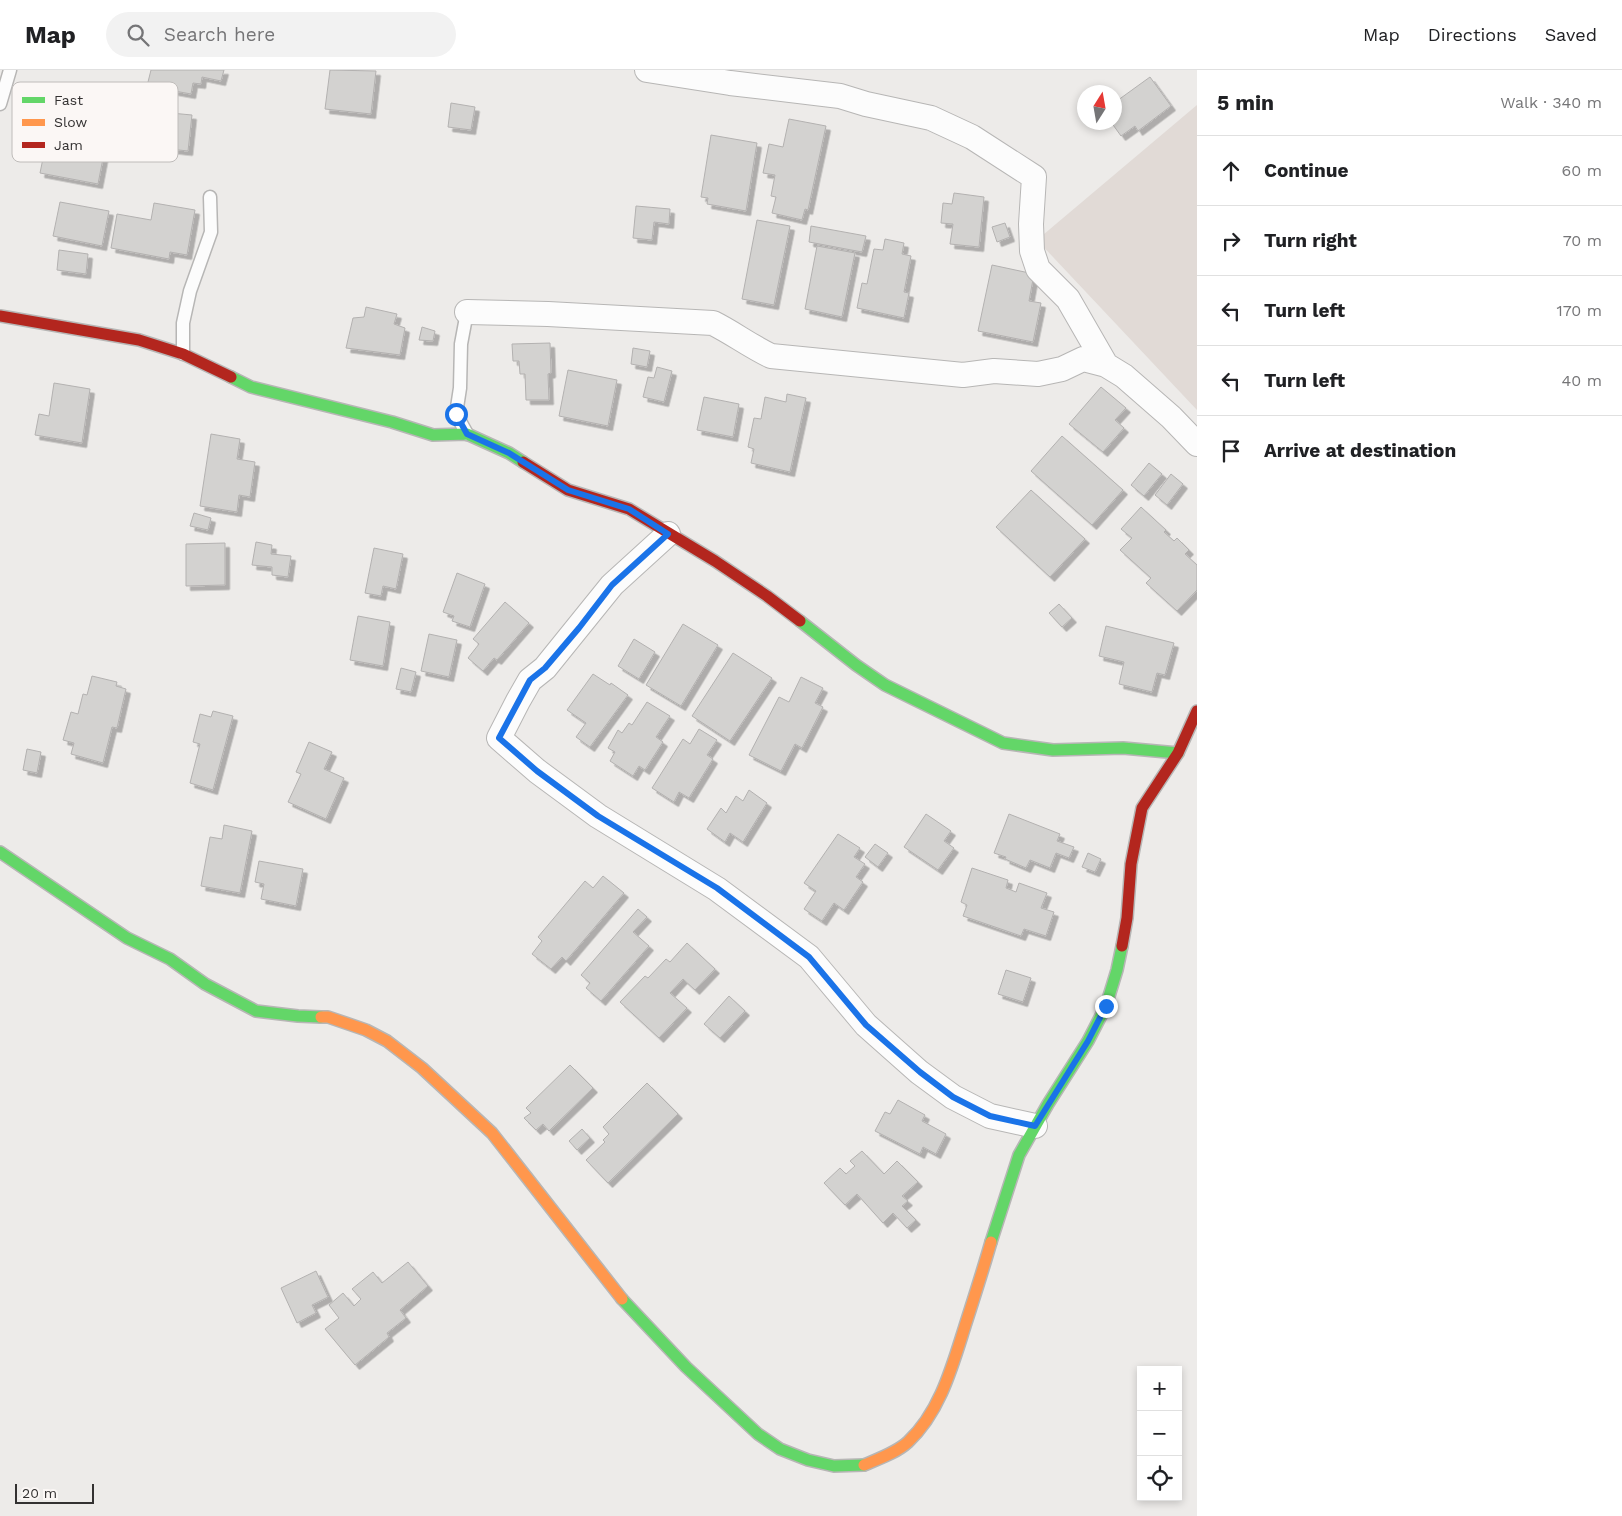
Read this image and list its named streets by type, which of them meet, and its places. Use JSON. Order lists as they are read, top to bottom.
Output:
{
  "legend": ["Fast", "Slow", "Jam"],
  "scale_bar": "20 m",
  "north": "top",
  "page": {
    "header": "Map",
    "search": "Search here",
    "nav": ["Map", "Directions", "Saved"],
    "heading": ["5 min", "Walk · 340 m"],
    "list": [
      ["Continue", "60 m"],
      ["Turn right", "70 m"],
      ["Turn left", "170 m"],
      ["Turn left", "40 m"],
      "Arrive at destination"
    ],
    "map_buttons": ["+", "−"],
    "scale": "20 m"
  }
}
